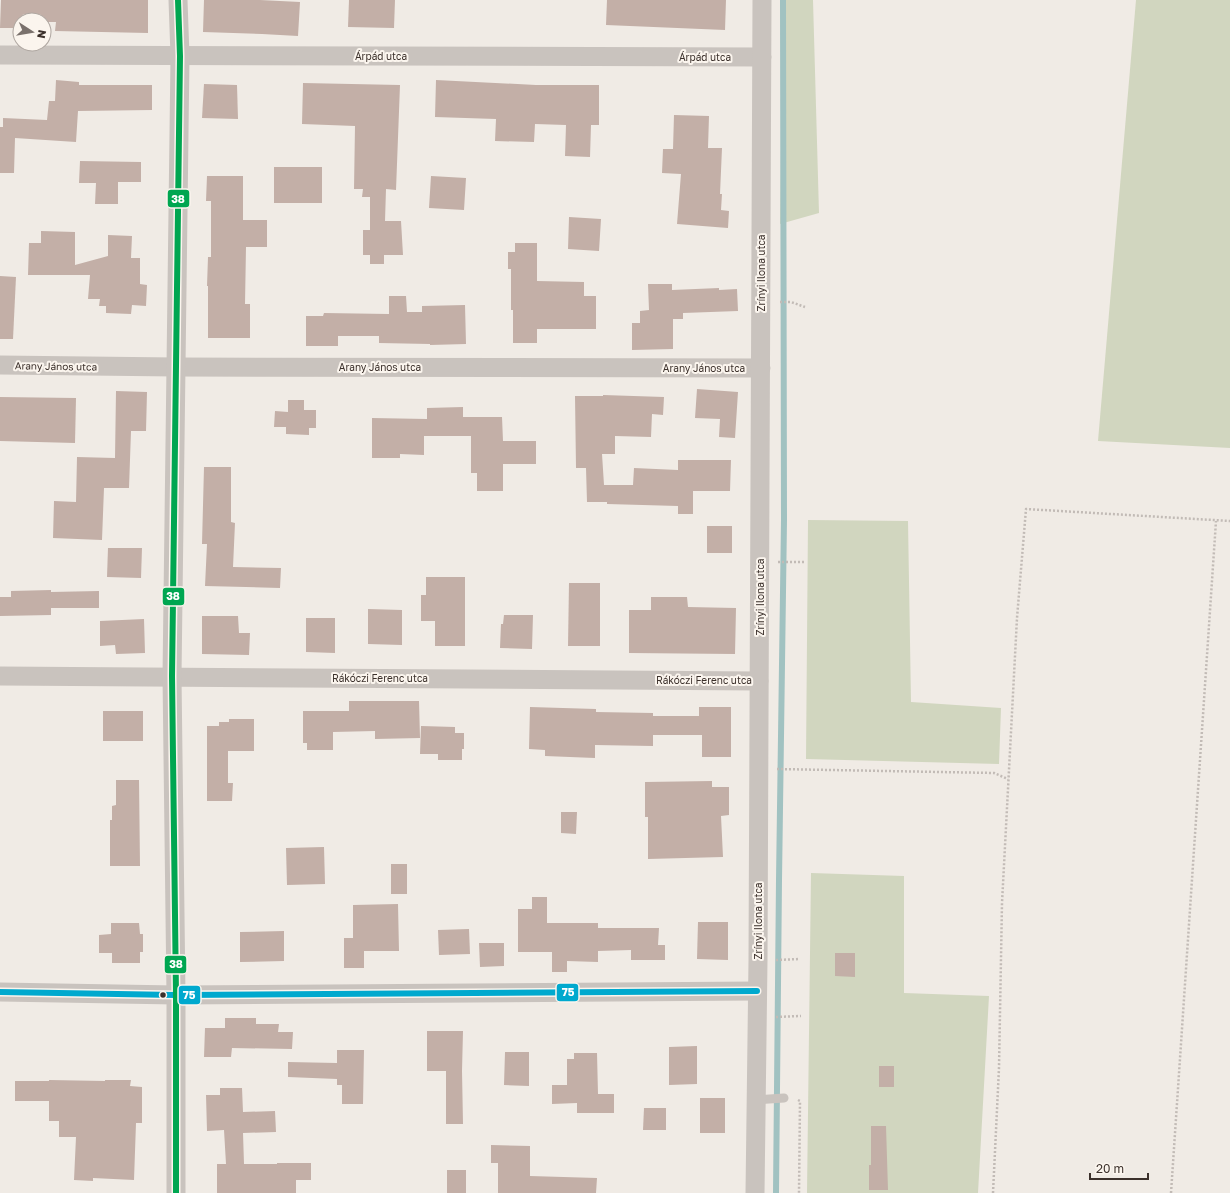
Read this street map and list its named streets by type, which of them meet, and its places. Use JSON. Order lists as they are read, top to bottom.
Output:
{
  "streets": {
    "street": [
      "Árpád utca",
      "Zrínyi Ilona utca",
      "Arany János utca",
      "Rákóczi Ferenc utca"
    ]
  },
  "crossings": [
    ["Árpád utca", "Zrínyi Ilona utca"],
    ["Zrínyi Ilona utca", "Arany János utca"],
    ["Zrínyi Ilona utca", "Rákóczi Ferenc utca"]
  ],
  "lines": ["transit line 38", "transit line 75"],
  "scale_bar": "20 m",
  "north": "right"
}
